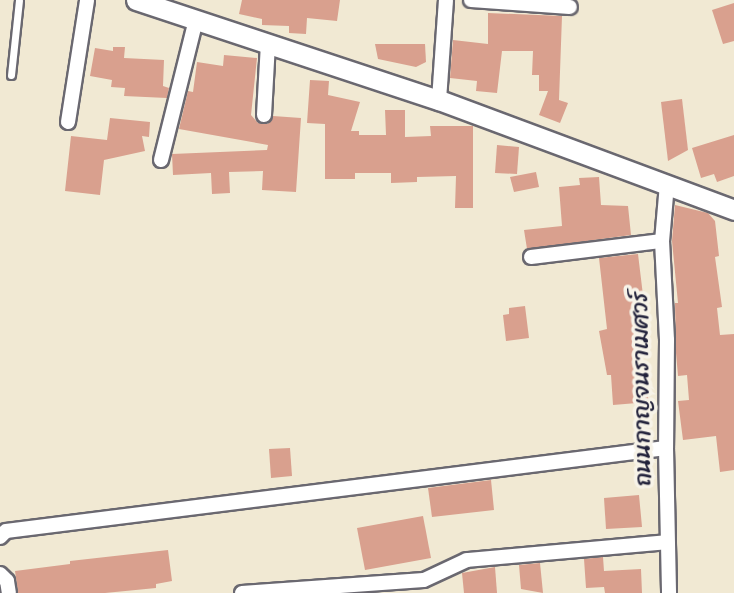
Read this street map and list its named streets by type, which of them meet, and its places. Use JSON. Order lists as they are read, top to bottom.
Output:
{
  "streets": {
    "street": ["ถนนกาญจนราเมศวร์"]
  }
}
